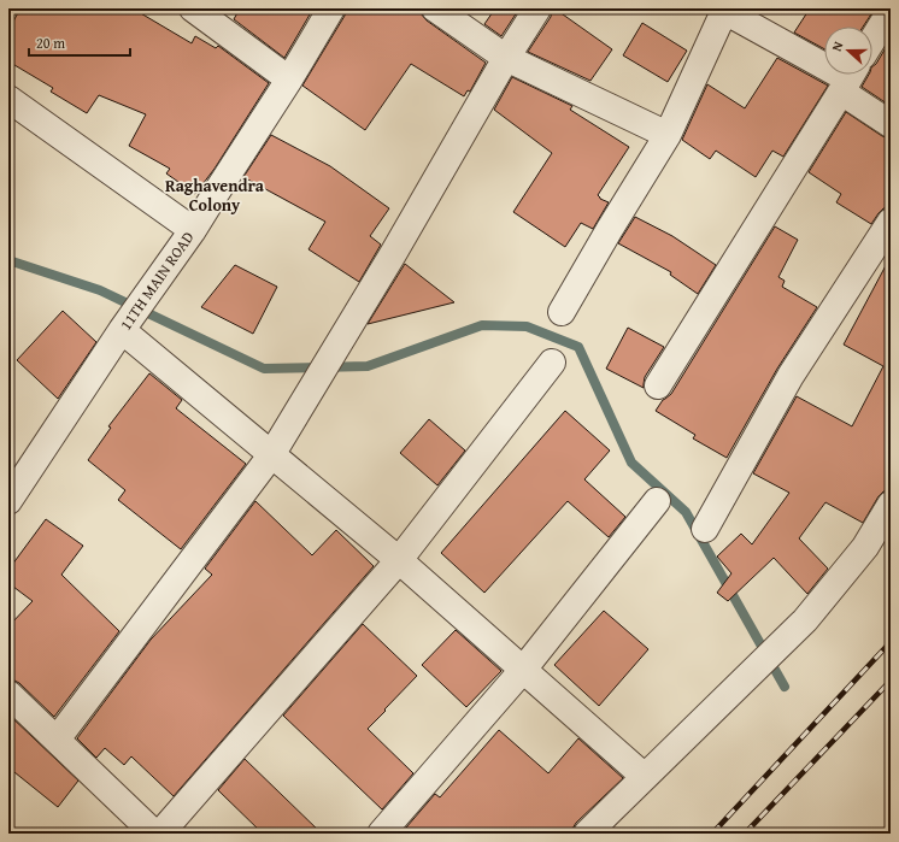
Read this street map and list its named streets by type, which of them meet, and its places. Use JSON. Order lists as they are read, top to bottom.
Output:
{
  "streets": {
    "street": ["11TH MAIN ROAD"]
  },
  "districts": ["Raghavendra Colony"],
  "scale_bar": "20 m",
  "north": "left"
}
